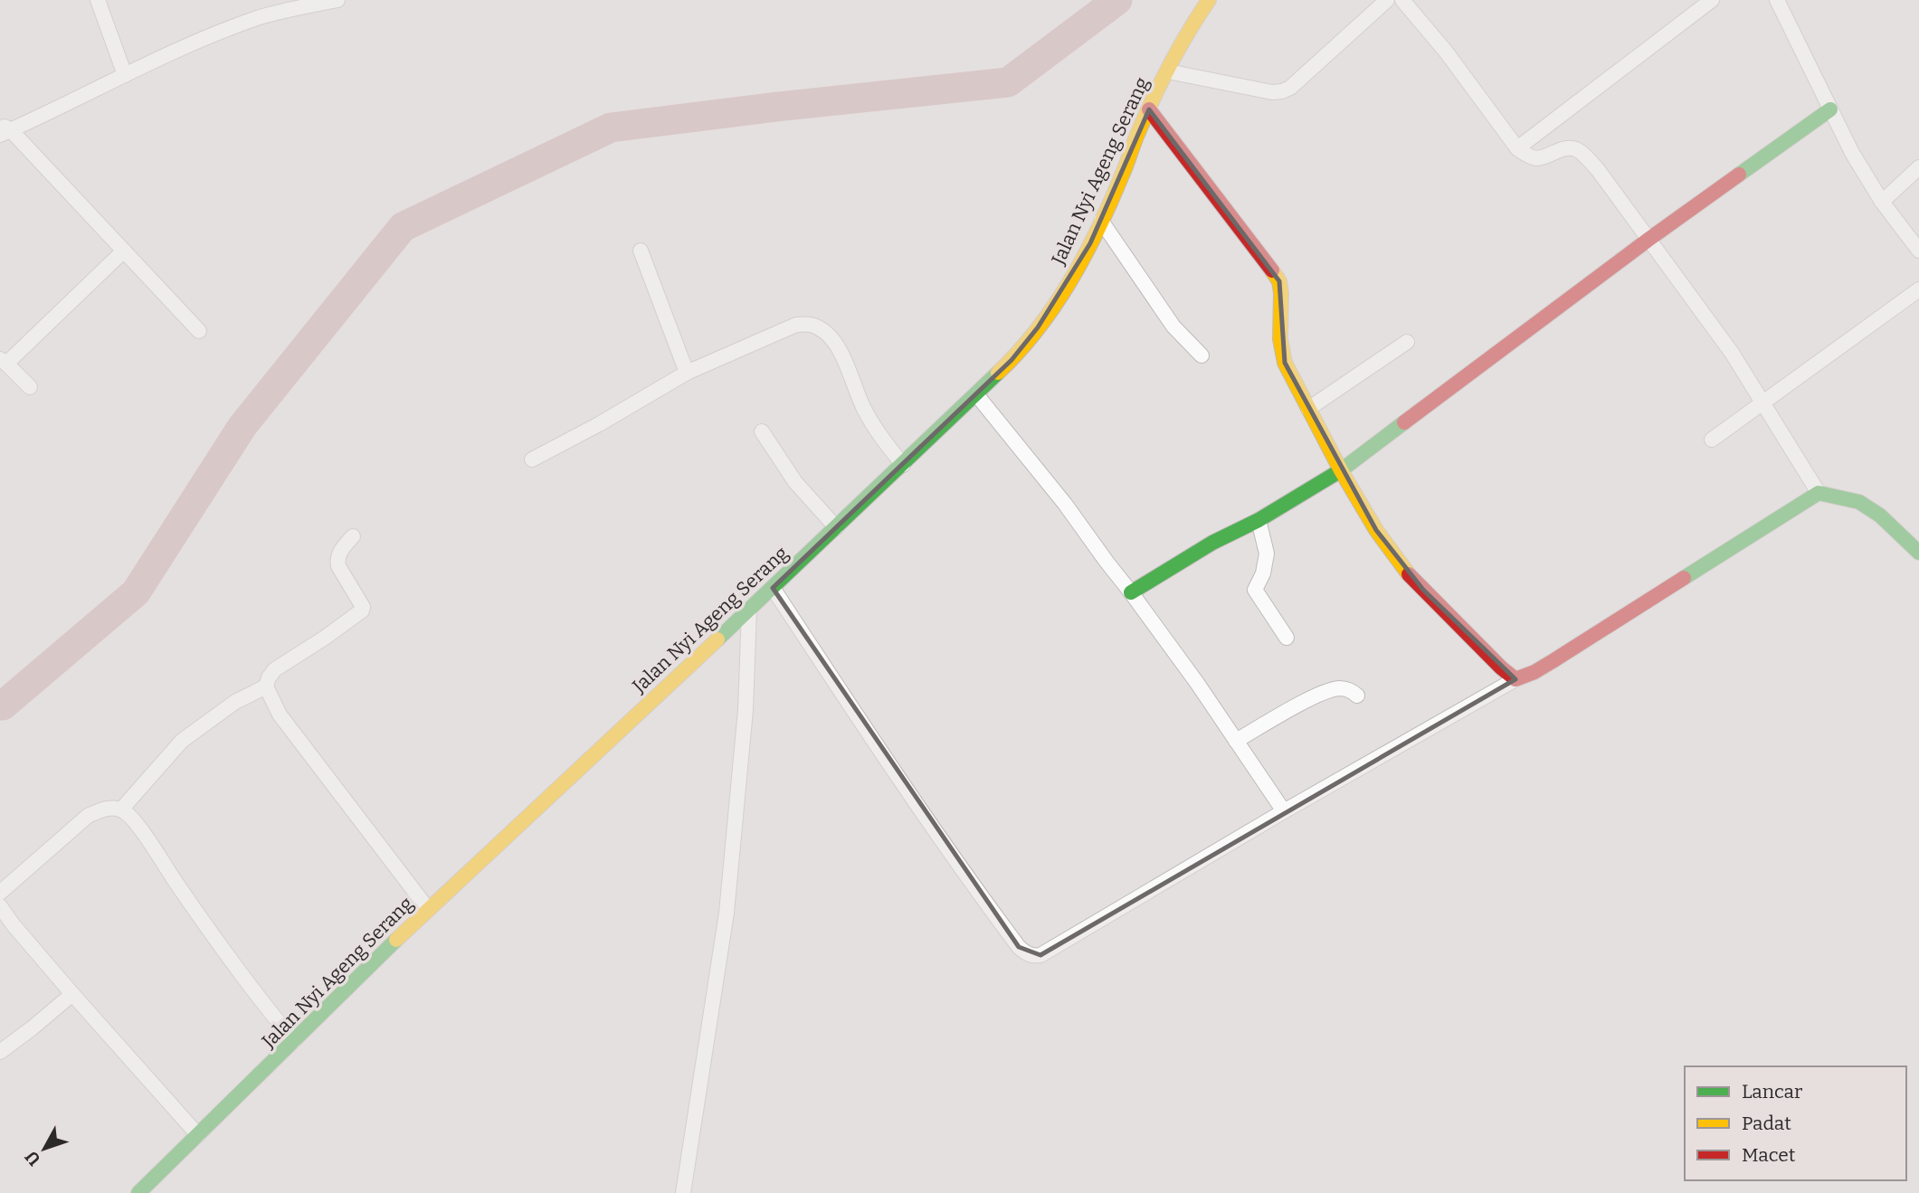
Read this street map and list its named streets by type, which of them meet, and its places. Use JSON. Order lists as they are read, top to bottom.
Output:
{
  "streets": {
    "street": ["Jalan Nyi Ageng Serang"]
  },
  "legend": ["Lancar", "Padat", "Macet"],
  "north": "bottom left"
}
